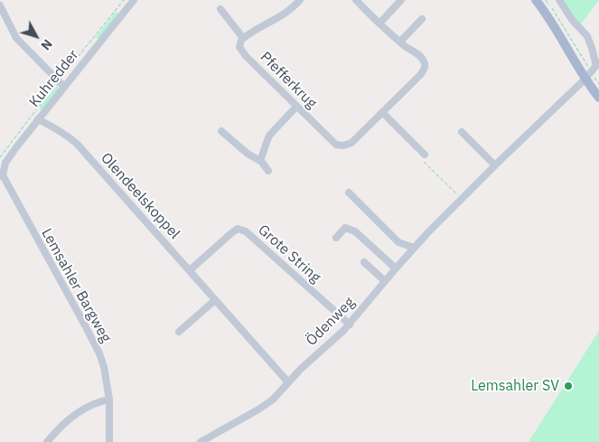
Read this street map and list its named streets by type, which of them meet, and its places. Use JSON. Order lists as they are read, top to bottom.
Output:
{
  "streets": {
    "street": [
      "Kuhredder",
      "Pfefferkrug",
      "Olendeelskoppel",
      "Grote String",
      "Lemsahler Bargweg",
      "Ödenweg"
    ]
  },
  "crossings": [
    ["Kuhredder", "Olendeelskoppel"],
    ["Kuhredder", "Lemsahler Bargweg"],
    ["Olendeelskoppel", "Grote String"],
    ["Olendeelskoppel", "Ödenweg"],
    ["Grote String", "Ödenweg"]
  ],
  "places": ["Lemsahler SV"],
  "north": "bottom right"
}
